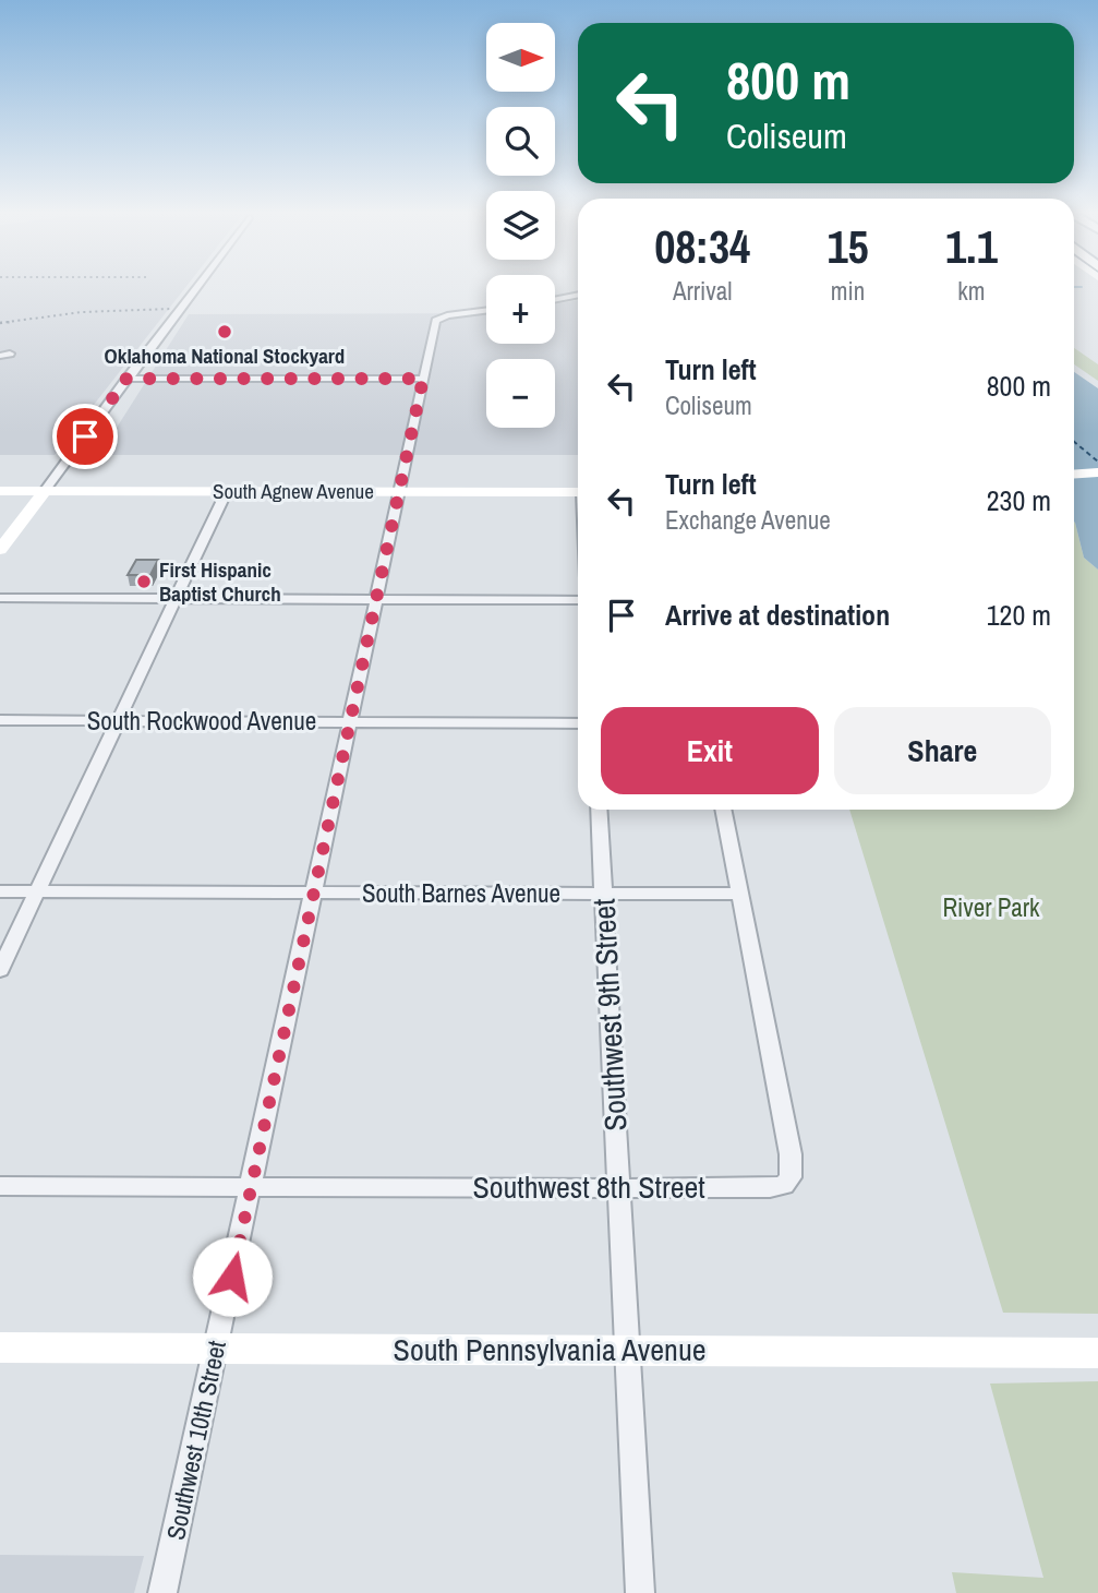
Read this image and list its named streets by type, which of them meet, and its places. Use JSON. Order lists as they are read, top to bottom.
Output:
{
  "streets": {
    "main road": ["South Agnew Avenue", "South Pennsylvania Avenue"],
    "street": [
      "South Rockwood Avenue",
      "South Barnes Avenue",
      "Southwest 9th Street",
      "Southwest 8th Street",
      "Southwest 10th Street"
    ]
  },
  "crossings": [
    ["South Agnew Avenue", "Southwest 10th Street"],
    ["South Rockwood Avenue", "Southwest 10th Street"],
    ["South Barnes Avenue", "Southwest 9th Street"],
    ["South Barnes Avenue", "Southwest 8th Street"],
    ["South Barnes Avenue", "Southwest 10th Street"],
    ["Southwest 9th Street", "Southwest 8th Street"],
    ["Southwest 9th Street", "South Pennsylvania Avenue"],
    ["Southwest 8th Street", "Southwest 10th Street"],
    ["South Pennsylvania Avenue", "Southwest 10th Street"]
  ],
  "parks": ["River Park"],
  "places": ["Oklahoma National Stockyard", "First Hispanic Baptist Church"],
  "north": "right",
  "page": {
    "map_buttons": ["+", "−"],
    "turn": ["800 m", "Coliseum"],
    "eta": [
      "08:34",
      "Arrival",
      "15",
      "min",
      "1.1",
      "km"
    ],
    "list": [
      {
        "name": "Turn left",
        "note": "Coliseum",
        "value": "800 m"
      },
      {
        "name": "Turn left",
        "note": "Exchange Avenue",
        "value": "230 m"
      },
      {
        "name": "Arrive at destination",
        "value": "120 m"
      }
    ],
    "buttons": ["Exit", "Share"]
  }
}
